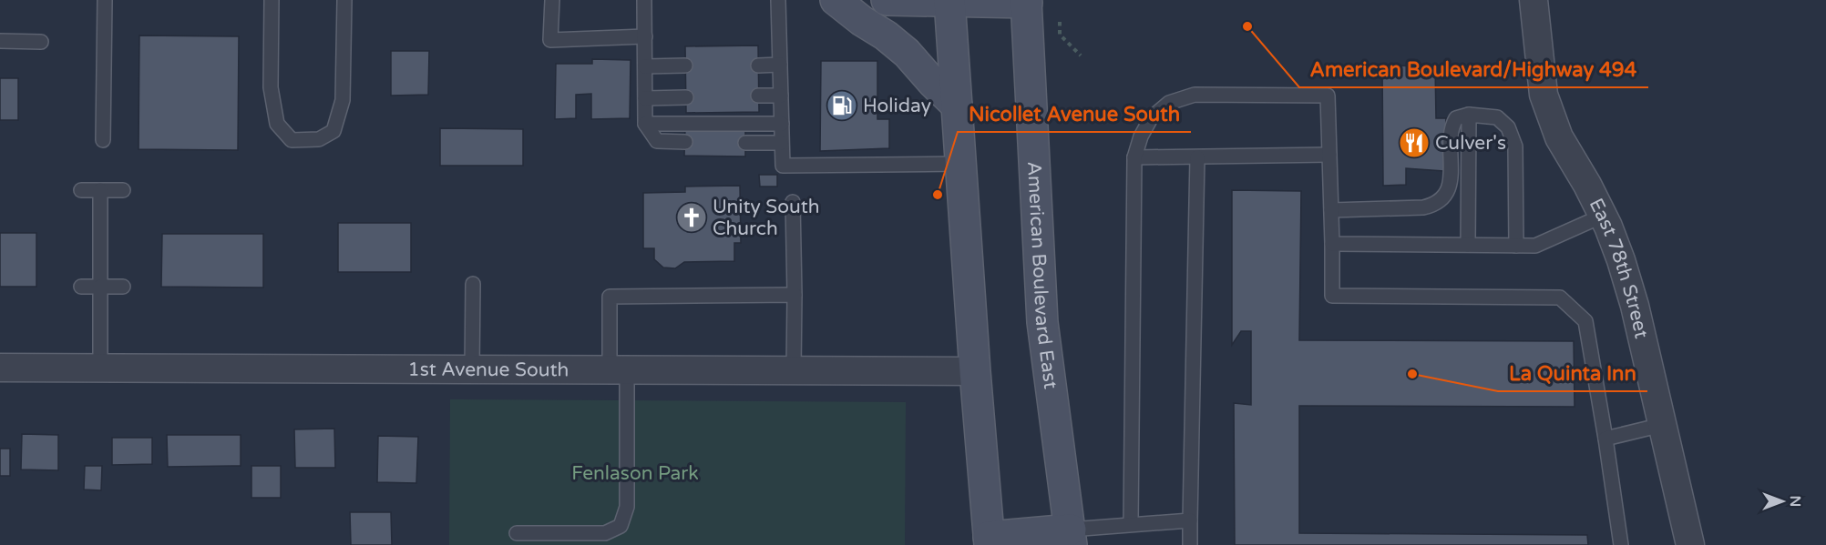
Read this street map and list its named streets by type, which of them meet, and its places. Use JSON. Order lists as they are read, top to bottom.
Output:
{
  "streets": {
    "main road": ["American Boulevard East"],
    "street": ["East 78th Street", "1st Avenue South"]
  },
  "parks": ["Fenlason Park"],
  "places": {
    "other": ["American Boulevard/Highway 494", "Nicollet Avenue South", "La Quinta Inn"],
    "fuel station": ["Holiday"],
    "restaurant": ["Culver's"],
    "church": ["Unity South Church"]
  },
  "north": "right"
}
